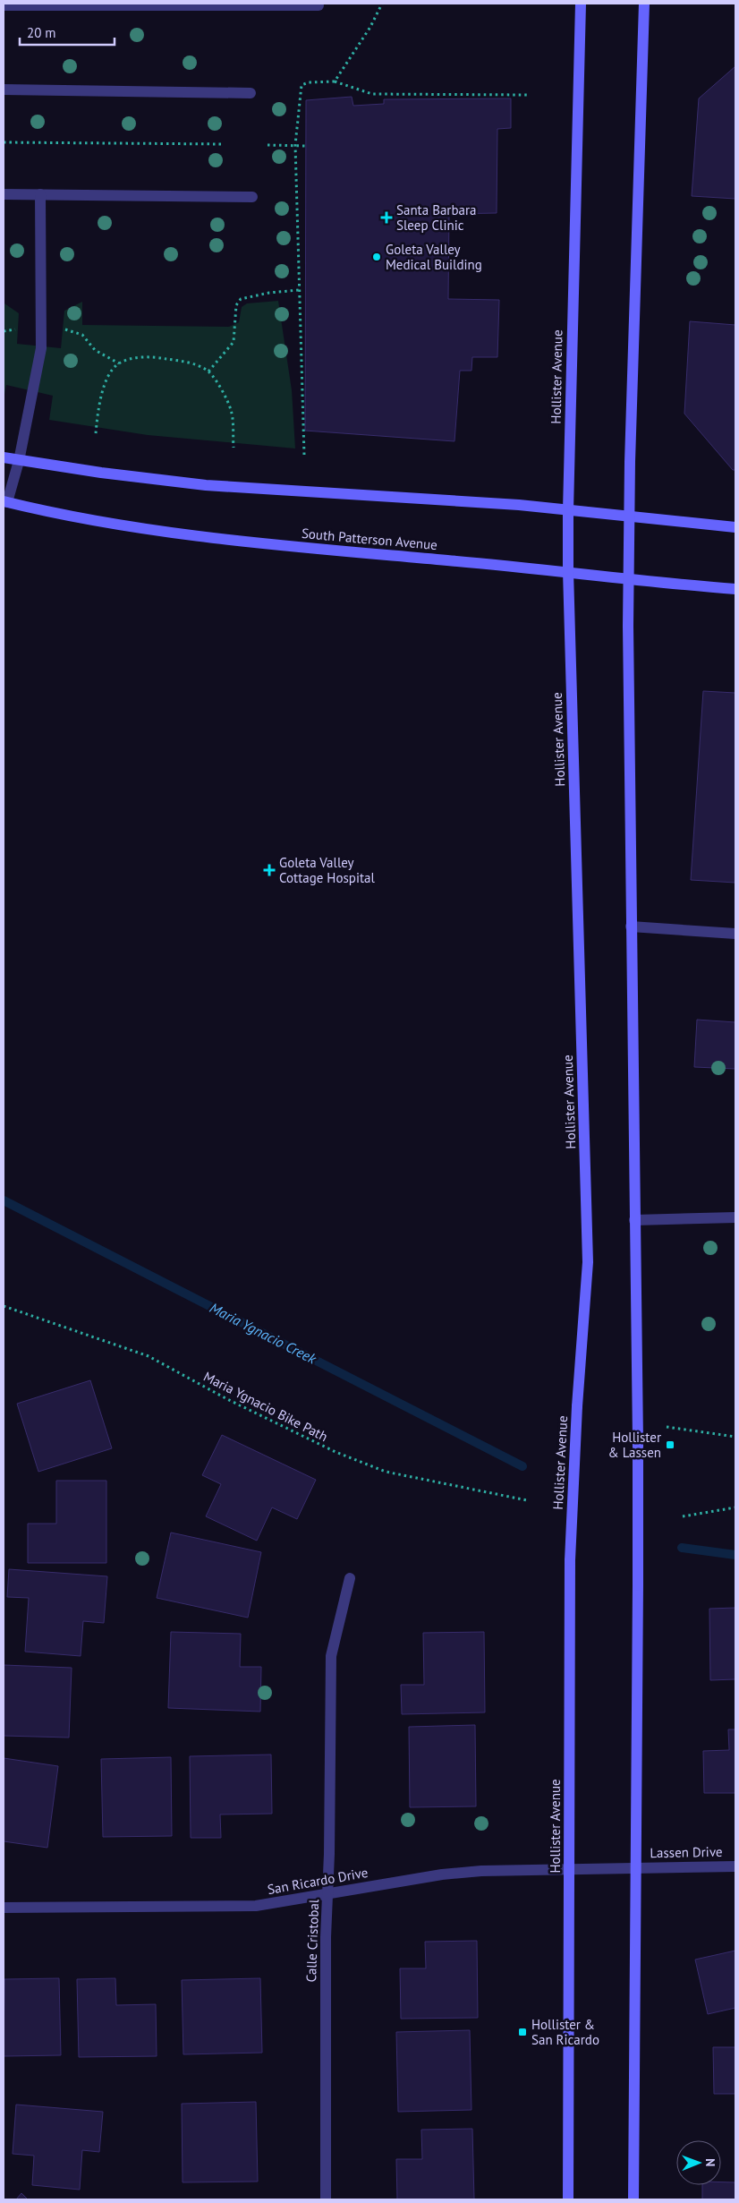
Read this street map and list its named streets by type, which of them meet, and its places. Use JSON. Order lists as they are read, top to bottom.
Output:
{
  "streets": {
    "main road": ["Hollister Avenue", "South Patterson Avenue"],
    "street": ["Lassen Drive", "San Ricardo Drive", "Calle Cristobal"],
    "path": ["Maria Ygnacio Bike Path"]
  },
  "crossings": [
    ["Hollister Avenue", "South Patterson Avenue"],
    ["Hollister Avenue", "San Ricardo Drive"],
    ["Lassen Drive", "San Ricardo Drive"],
    ["San Ricardo Drive", "Calle Cristobal"]
  ],
  "water": ["Maria Ygnacio Creek"],
  "places": {
    "health": ["Santa Barbara Sleep Clinic", "Goleta Valley Cottage Hospital"],
    "other": ["Goleta Valley Medical Building"],
    "transit": ["Hollister & Lassen", "Hollister & San Ricardo"]
  },
  "scale_bar": "20 m",
  "north": "right"
}
